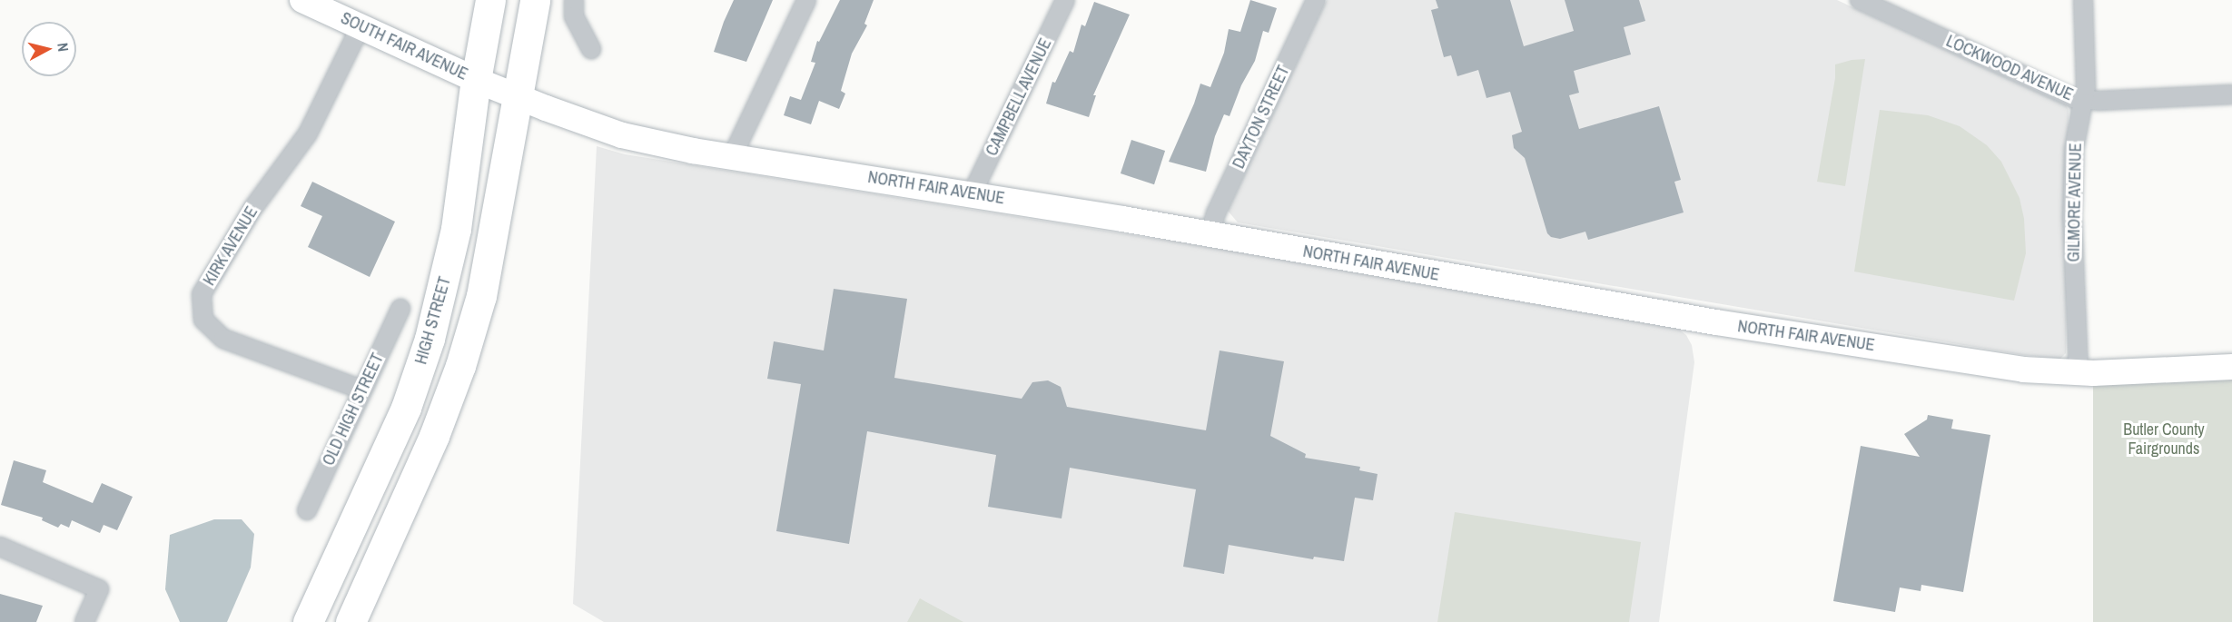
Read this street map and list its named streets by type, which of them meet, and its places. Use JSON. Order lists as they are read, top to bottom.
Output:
{
  "streets": {
    "highway": ["HIGH STREET"],
    "street": [
      "SOUTH FAIR AVENUE",
      "LOCKWOOD AVENUE",
      "CAMPBELL AVENUE",
      "DAYTON STREET",
      "NORTH FAIR AVENUE",
      "GILMORE AVENUE",
      "KIRK AVENUE",
      "OLD HIGH STREET"
    ]
  },
  "crossings": [
    ["SOUTH FAIR AVENUE", "NORTH FAIR AVENUE"],
    ["SOUTH FAIR AVENUE", "KIRK AVENUE"],
    ["SOUTH FAIR AVENUE", "HIGH STREET"],
    ["LOCKWOOD AVENUE", "GILMORE AVENUE"],
    ["CAMPBELL AVENUE", "NORTH FAIR AVENUE"],
    ["DAYTON STREET", "NORTH FAIR AVENUE"],
    ["NORTH FAIR AVENUE", "GILMORE AVENUE"],
    ["KIRK AVENUE", "OLD HIGH STREET"]
  ],
  "parks": ["Butler County Fairgrounds"],
  "north": "right"
}
